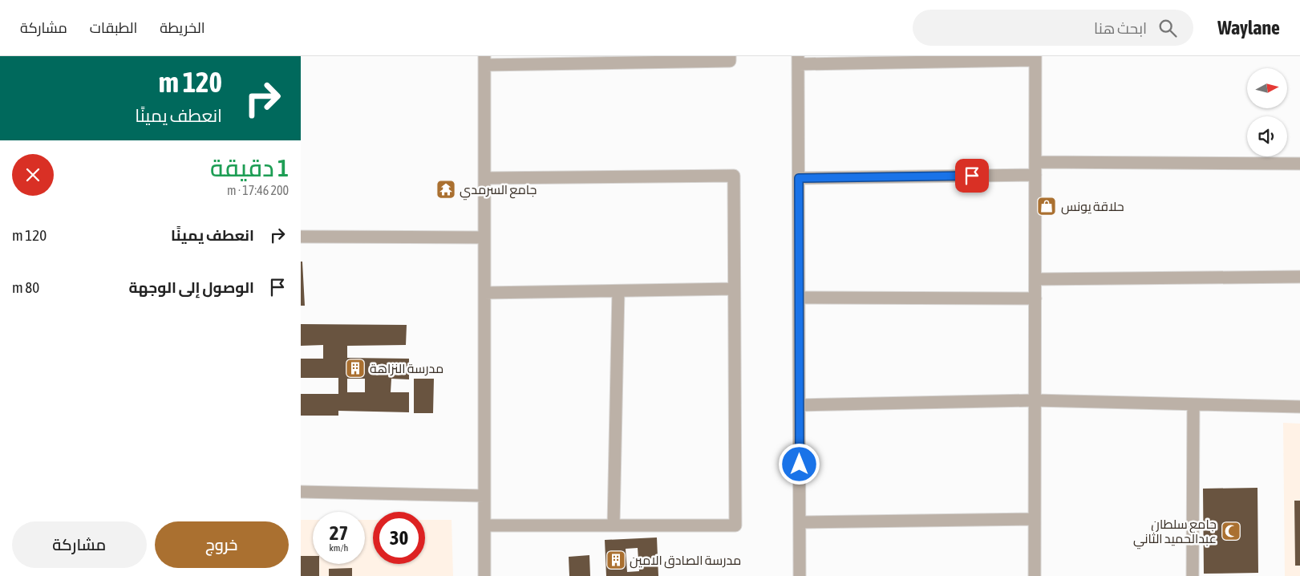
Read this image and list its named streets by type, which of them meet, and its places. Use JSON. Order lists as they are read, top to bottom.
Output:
{
  "places": {
    "temple": ["جامع السرمدي"],
    "shop": ["حلاقة يونس"],
    "building": ["مدرسة النزاهة", "مدرسة الصادق الامين"],
    "mosque": ["جامع سلطان عبدالحميد الثاني"]
  },
  "north": "right",
  "page": {
    "header": "Waylane",
    "search": "ابحث هنا",
    "nav": ["الخريطة", "الطبقات", "مشاركة"],
    "turn": ["120 m", "انعطف يمينًا"],
    "heading": ["1 دقيقة", "200 m · 17:46"],
    "list": [
      {
        "name": "انعطف يمينًا",
        "value": "120 m"
      },
      {
        "name": "الوصول إلى الوجهة",
        "value": "80 m"
      }
    ],
    "speed": "27 km/h",
    "limit": "30",
    "buttons": ["خروج", "مشاركة"]
  }
}
